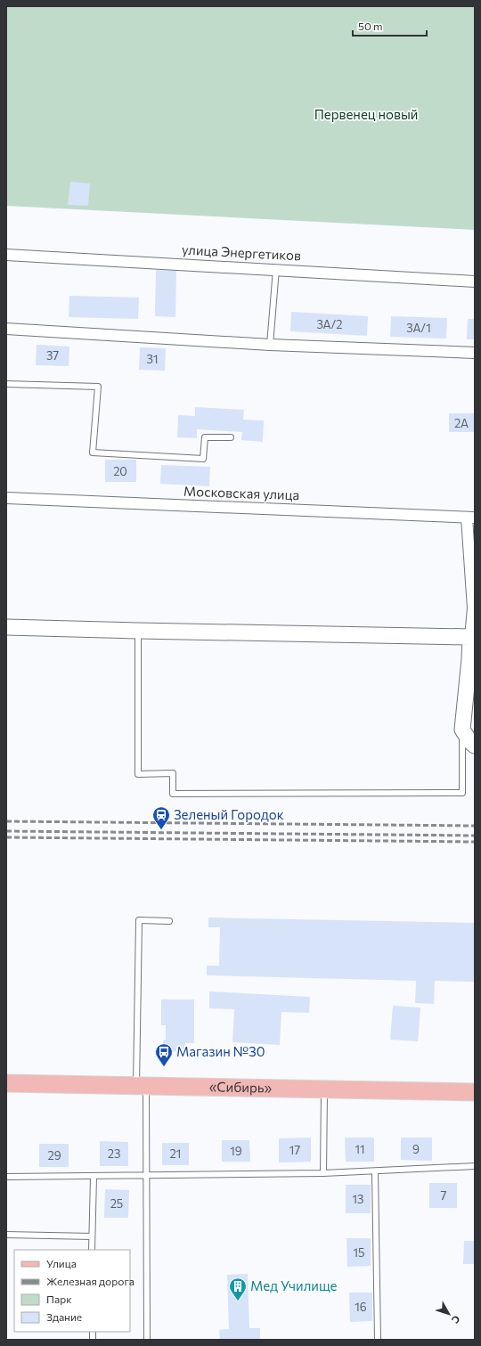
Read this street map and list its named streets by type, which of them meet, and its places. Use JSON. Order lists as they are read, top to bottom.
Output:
{
  "streets": {
    "main road": ["«Сибирь»"],
    "street": ["улица Энергетиков", "Московская улица"]
  },
  "parks": ["Первенец новый"],
  "places": {
    "station": ["Зеленый Городок"],
    "bus stop": ["Магазин №30"],
    "building": ["Мед Училище"]
  },
  "house_numbers": [
    "3А/2",
    "3А/1",
    "37",
    "31",
    "2А",
    "20",
    "11",
    "9",
    "17",
    "19",
    "23",
    "21",
    "29",
    "7",
    "13",
    "25",
    "15",
    "16"
  ],
  "legend": [
    "Улица",
    "Железная дорога",
    "Парк",
    "Здание"
  ],
  "scale_bar": "50 m",
  "north": "bottom right"
}
